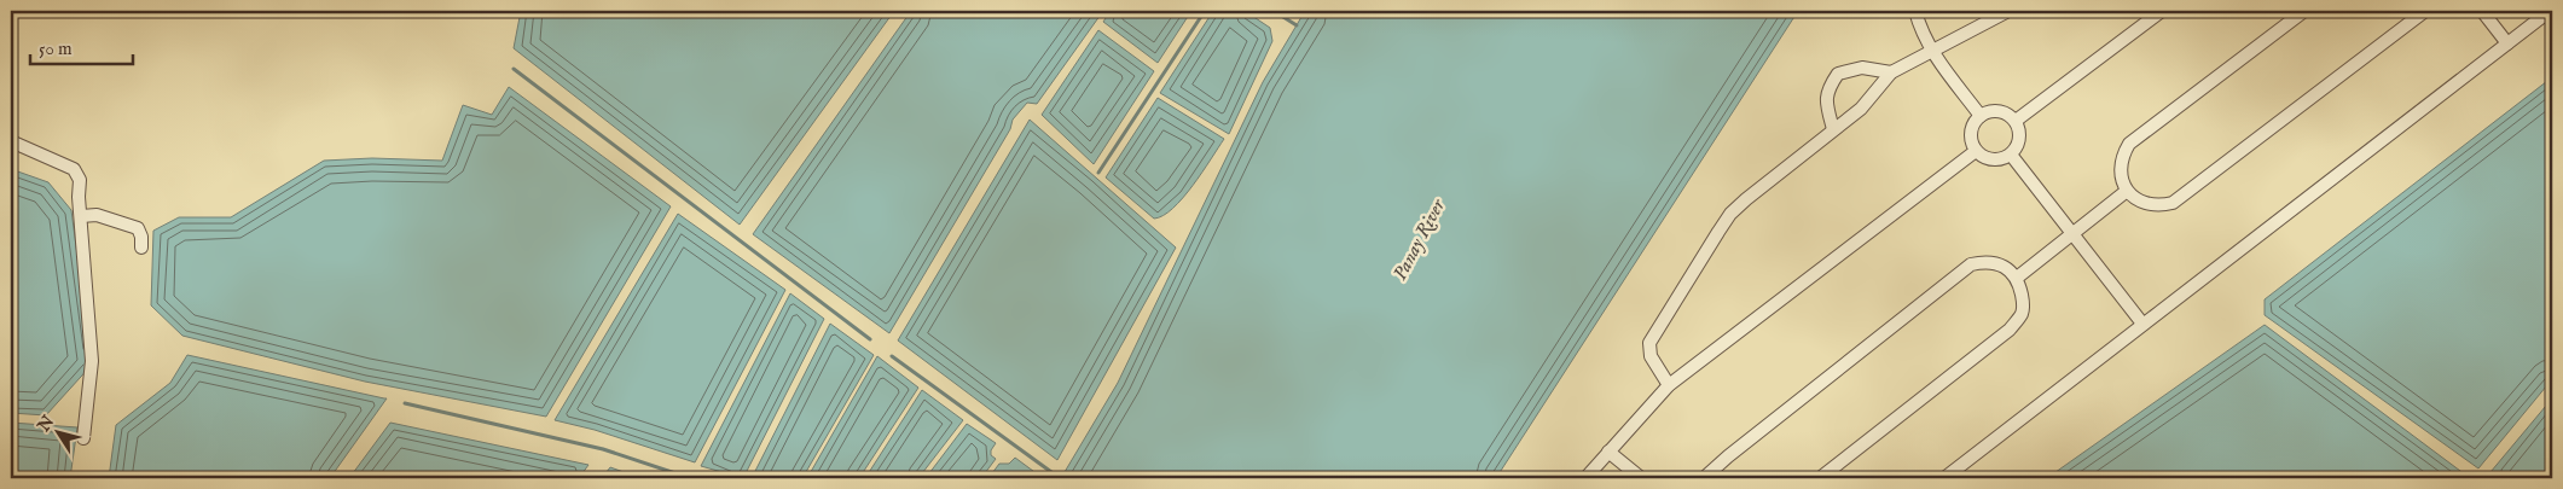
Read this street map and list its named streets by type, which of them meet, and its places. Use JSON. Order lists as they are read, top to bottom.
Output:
{
  "water": ["Panay River"],
  "scale_bar": "50 m",
  "north": "top left"
}
